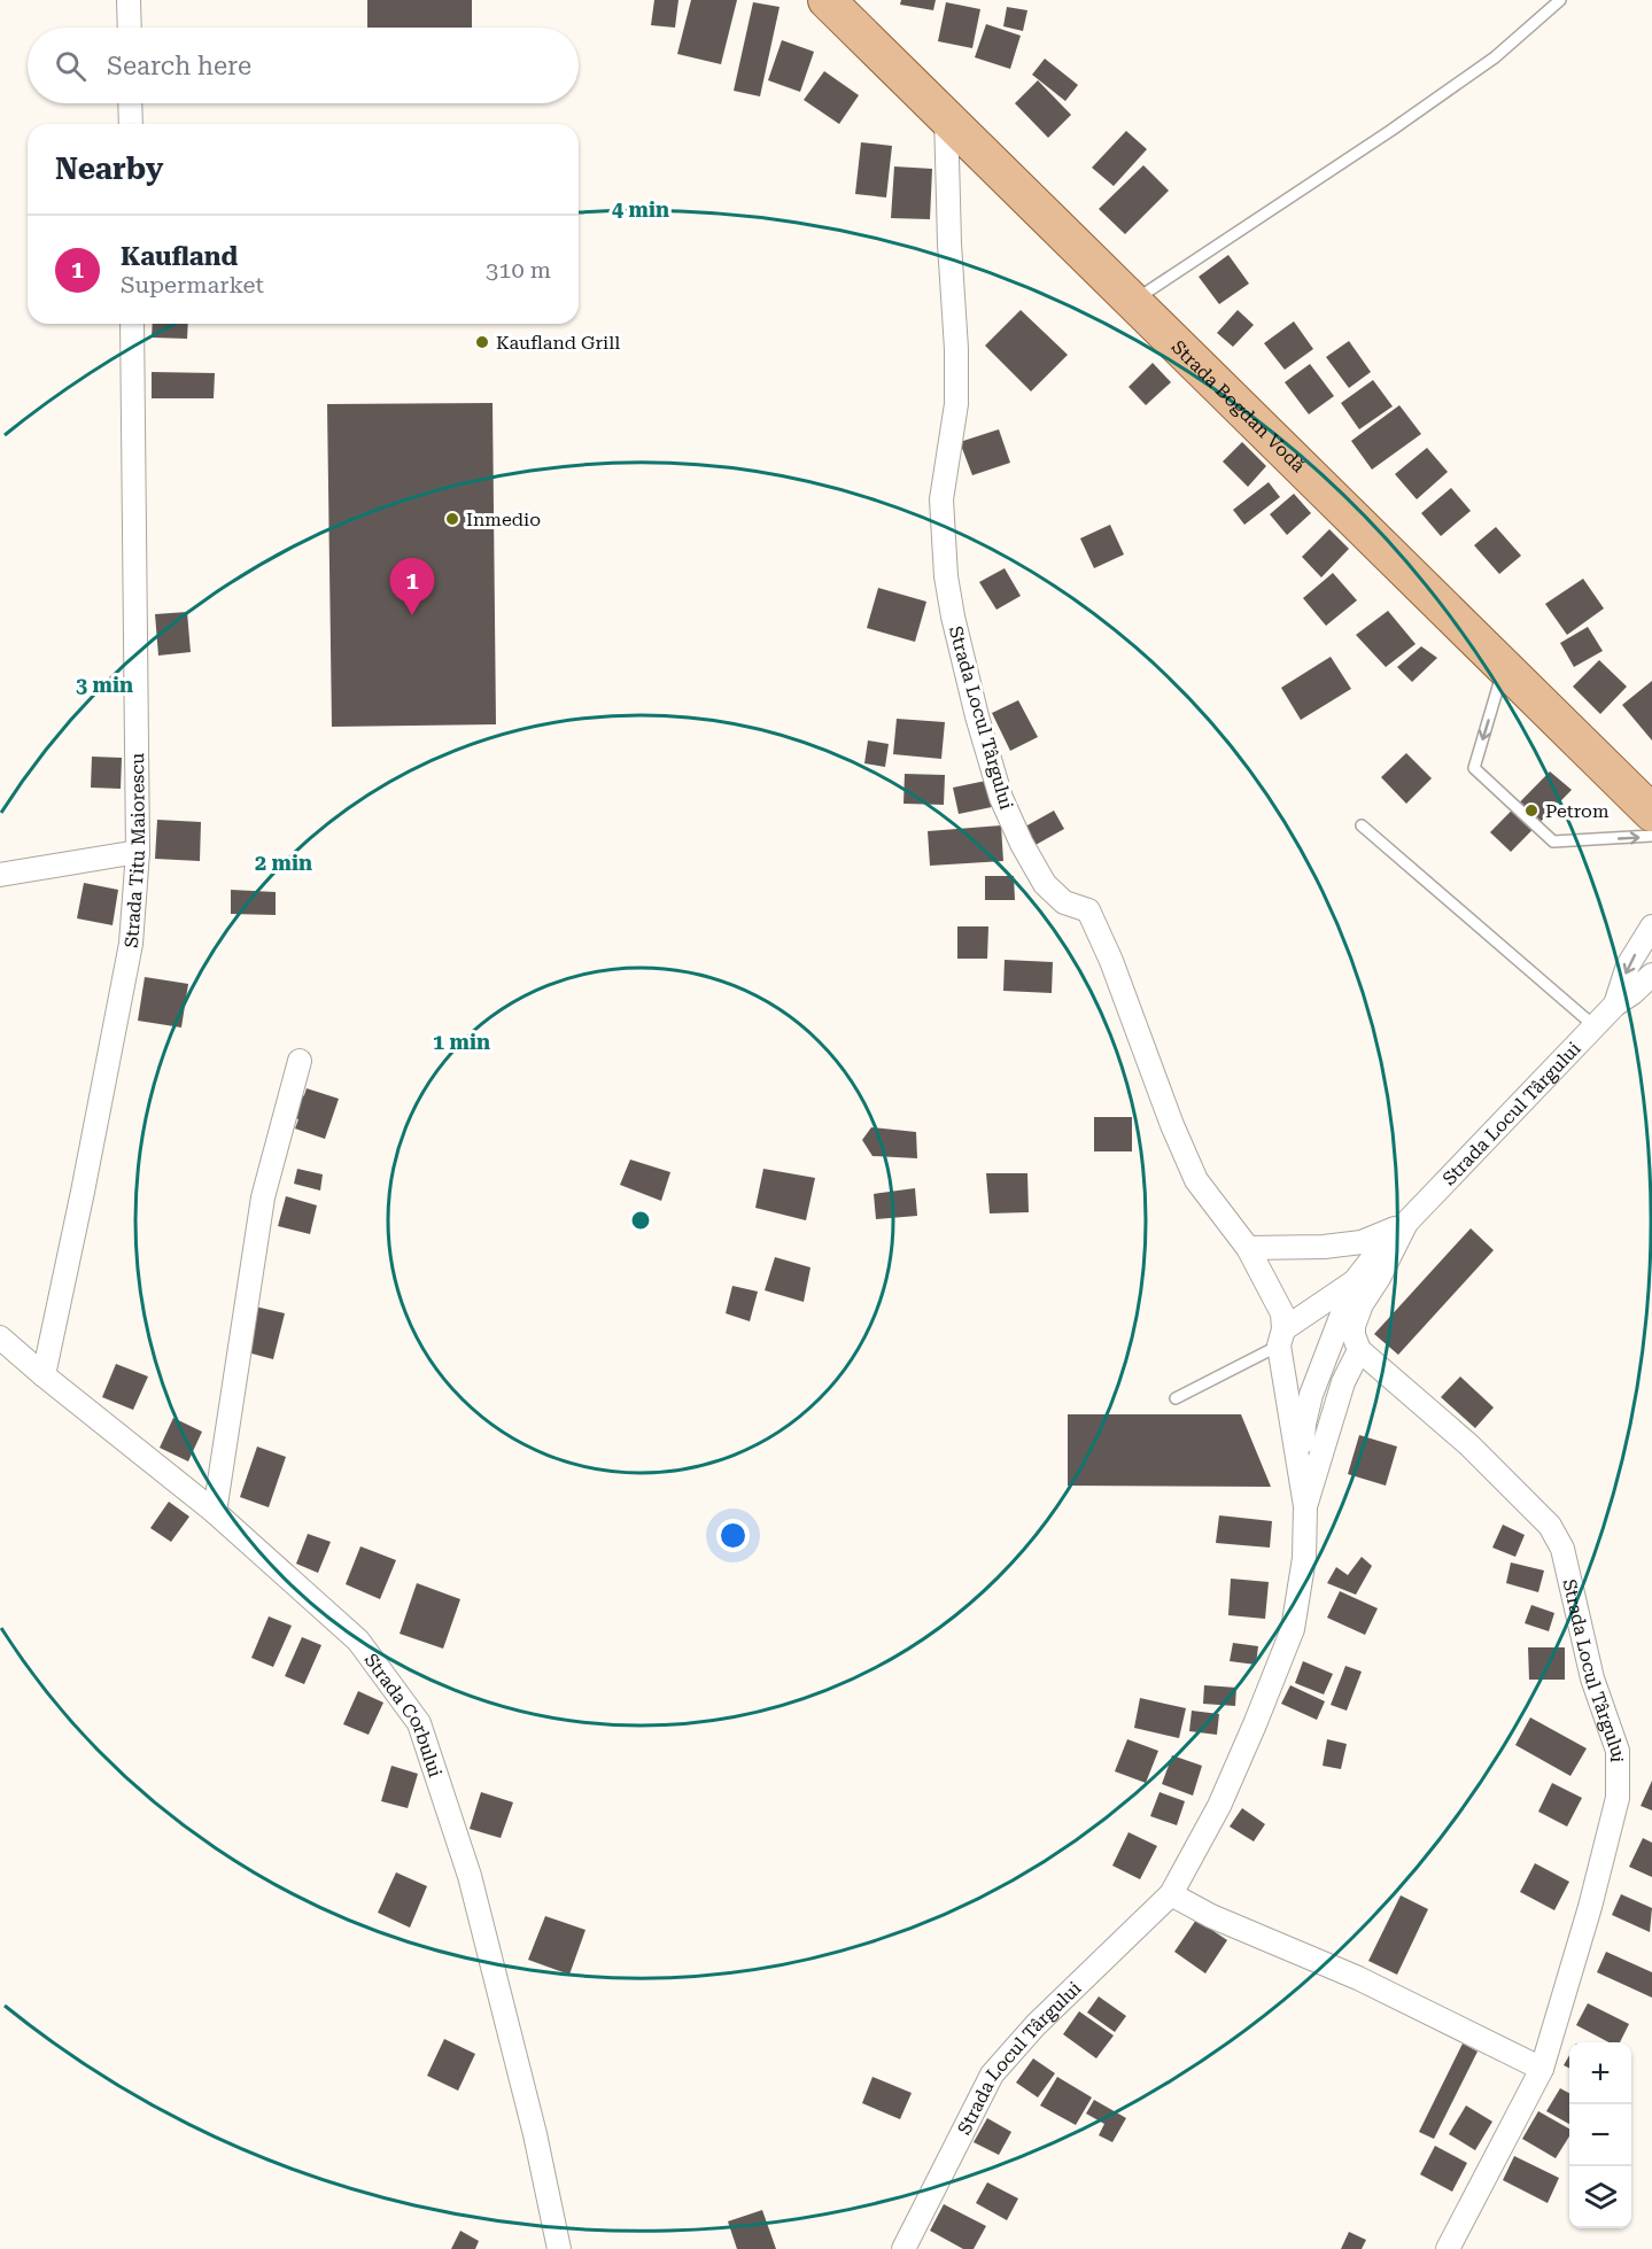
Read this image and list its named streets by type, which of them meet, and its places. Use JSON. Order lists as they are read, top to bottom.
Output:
{
  "streets": {
    "main road": ["Strada Bogdan Vodă"],
    "street": ["Strada Locul Târgului", "Strada Titu Maiorescu", "Strada Corbului"]
  },
  "crossings": [
    ["Strada Bogdan Vodă", "Strada Locul Târgului"],
    ["Strada Titu Maiorescu", "Strada Corbului"]
  ],
  "places": ["Kaufland Grill", "Inmedio", "Petrom"],
  "page": {
    "search": "Search here",
    "heading": "Nearby",
    "list": [
      {
        "mark": "1",
        "name": "Kaufland",
        "note": "Supermarket",
        "value": "310 m"
      }
    ],
    "pins": "1",
    "map_buttons": ["+", "−"]
  },
  "rings": [
    "4 min",
    "3 min",
    "2 min",
    "1 min"
  ]
}
